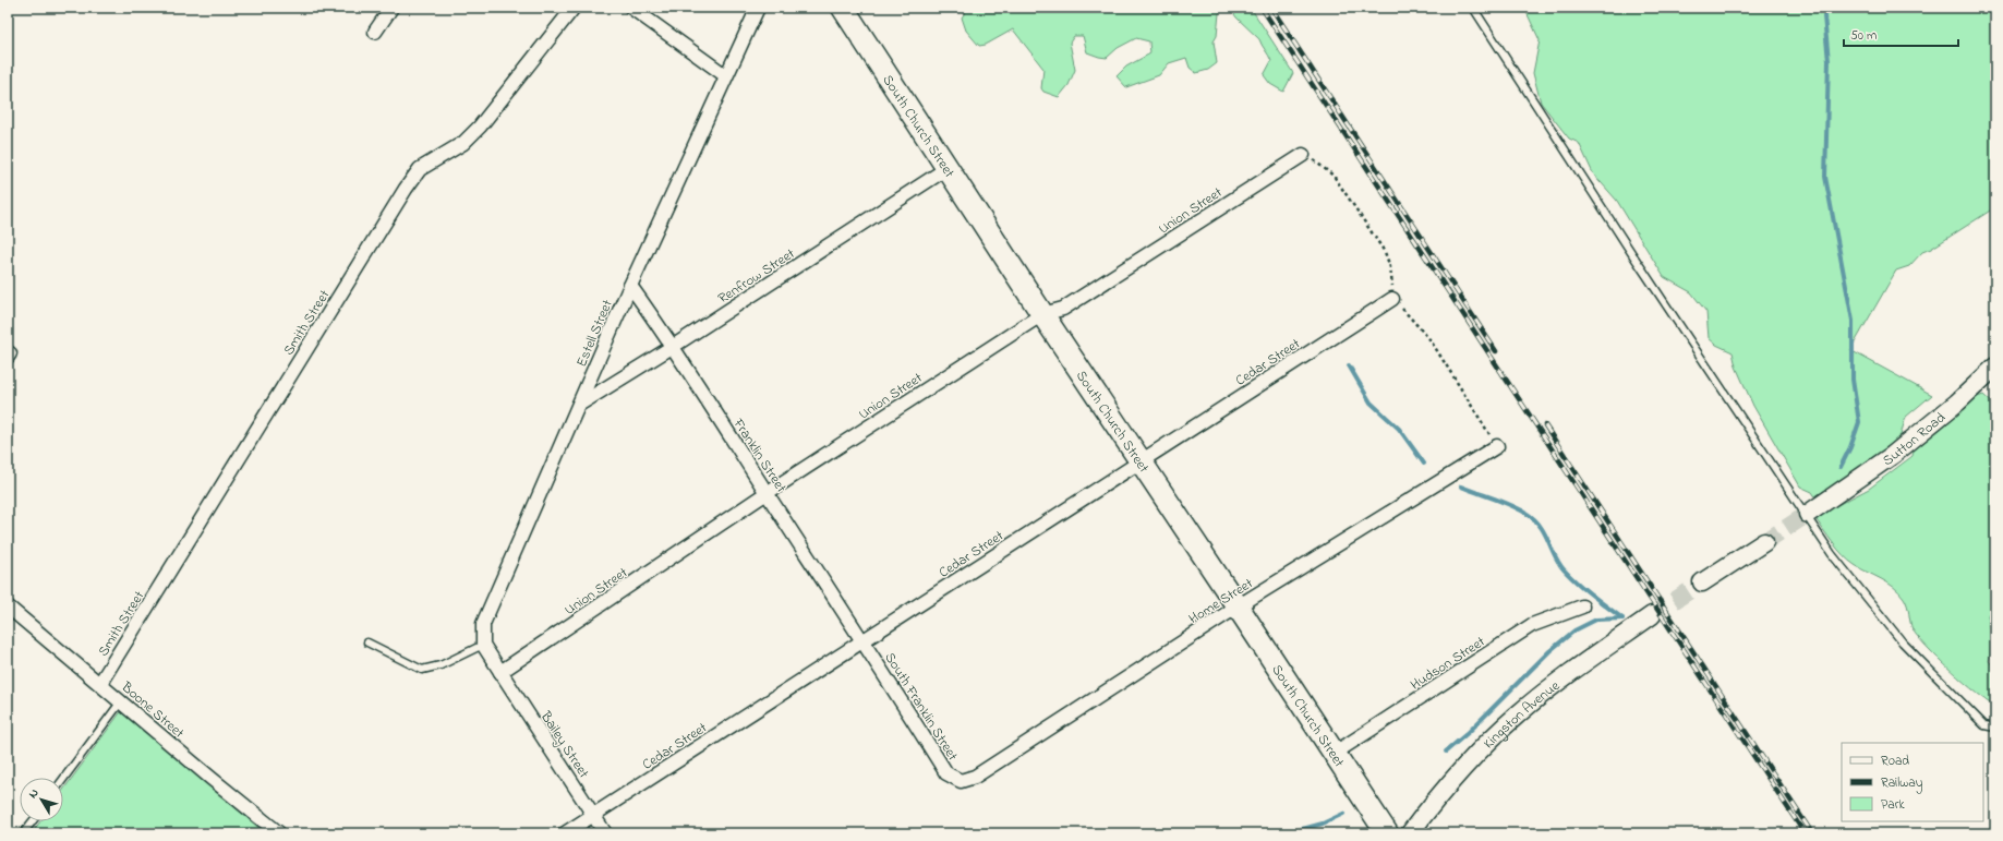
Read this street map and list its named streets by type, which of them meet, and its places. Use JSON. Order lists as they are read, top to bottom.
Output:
{
  "streets": {
    "main road": ["South Church Street"],
    "street": [
      "Union Street",
      "Renfrow Street",
      "Smith Street",
      "Estell Street",
      "Cedar Street",
      "Sutton Road",
      "Franklin Street",
      "Home Street",
      "Hudson Street",
      "South Franklin Street",
      "Boone Street",
      "Kingston Avenue",
      "Bailey Street"
    ]
  },
  "crossings": [
    ["South Church Street", "Union Street"],
    ["South Church Street", "Renfrow Street"],
    ["South Church Street", "Cedar Street"],
    ["South Church Street", "Home Street"],
    ["South Church Street", "Hudson Street"],
    ["Union Street", "Franklin Street"],
    ["Union Street", "Bailey Street"],
    ["Renfrow Street", "Estell Street"],
    ["Renfrow Street", "Franklin Street"],
    ["Smith Street", "Boone Street"],
    ["Estell Street", "Franklin Street"],
    ["Cedar Street", "Franklin Street"],
    ["Cedar Street", "South Franklin Street"],
    ["Cedar Street", "Bailey Street"],
    ["Franklin Street", "South Franklin Street"],
    ["Home Street", "South Franklin Street"]
  ],
  "legend": ["Road", "Railway", "Park"],
  "scale_bar": "50 m",
  "north": "top left"
}
